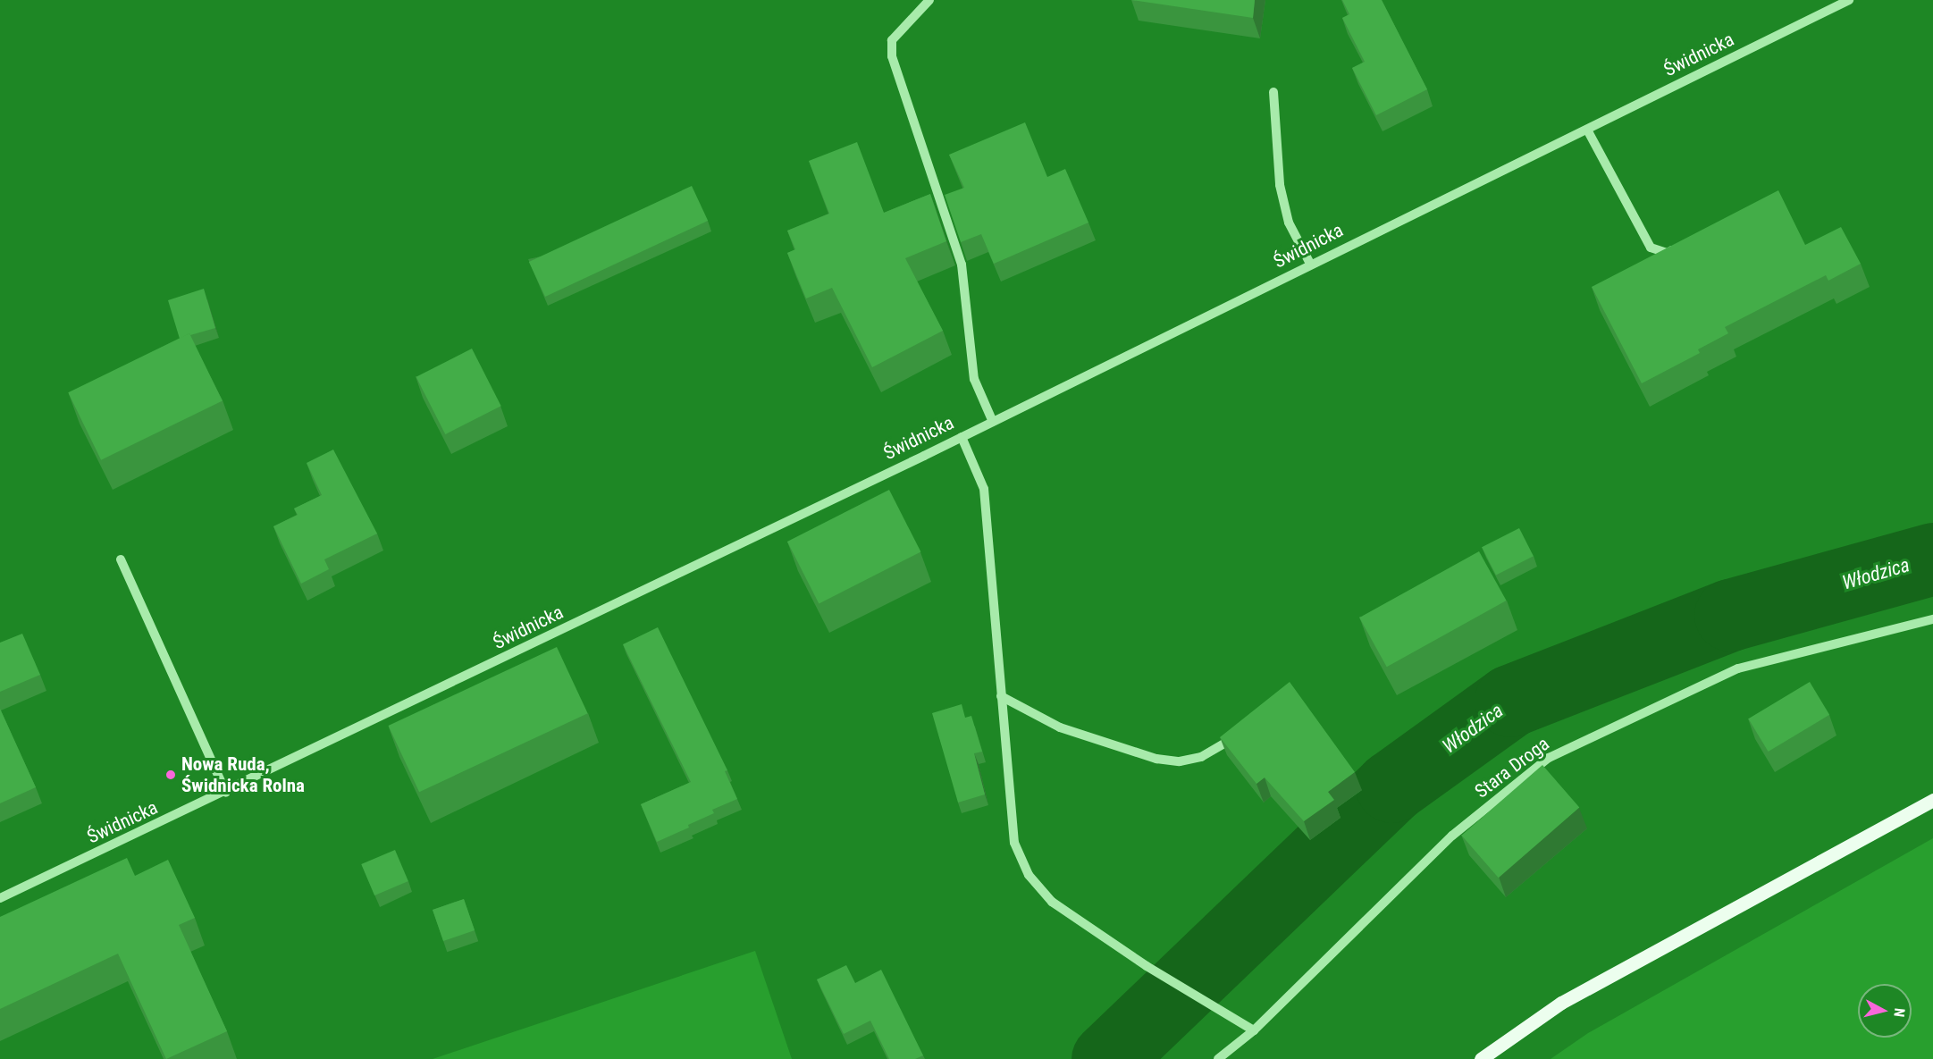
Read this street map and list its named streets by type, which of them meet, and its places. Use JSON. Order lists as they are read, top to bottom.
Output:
{
  "streets": {
    "street": ["Świdnicka", "Stara Droga"]
  },
  "water": ["Włodzica"],
  "places": ["Nowa Ruda, Świdnicka Rolna"],
  "north": "right"
}
